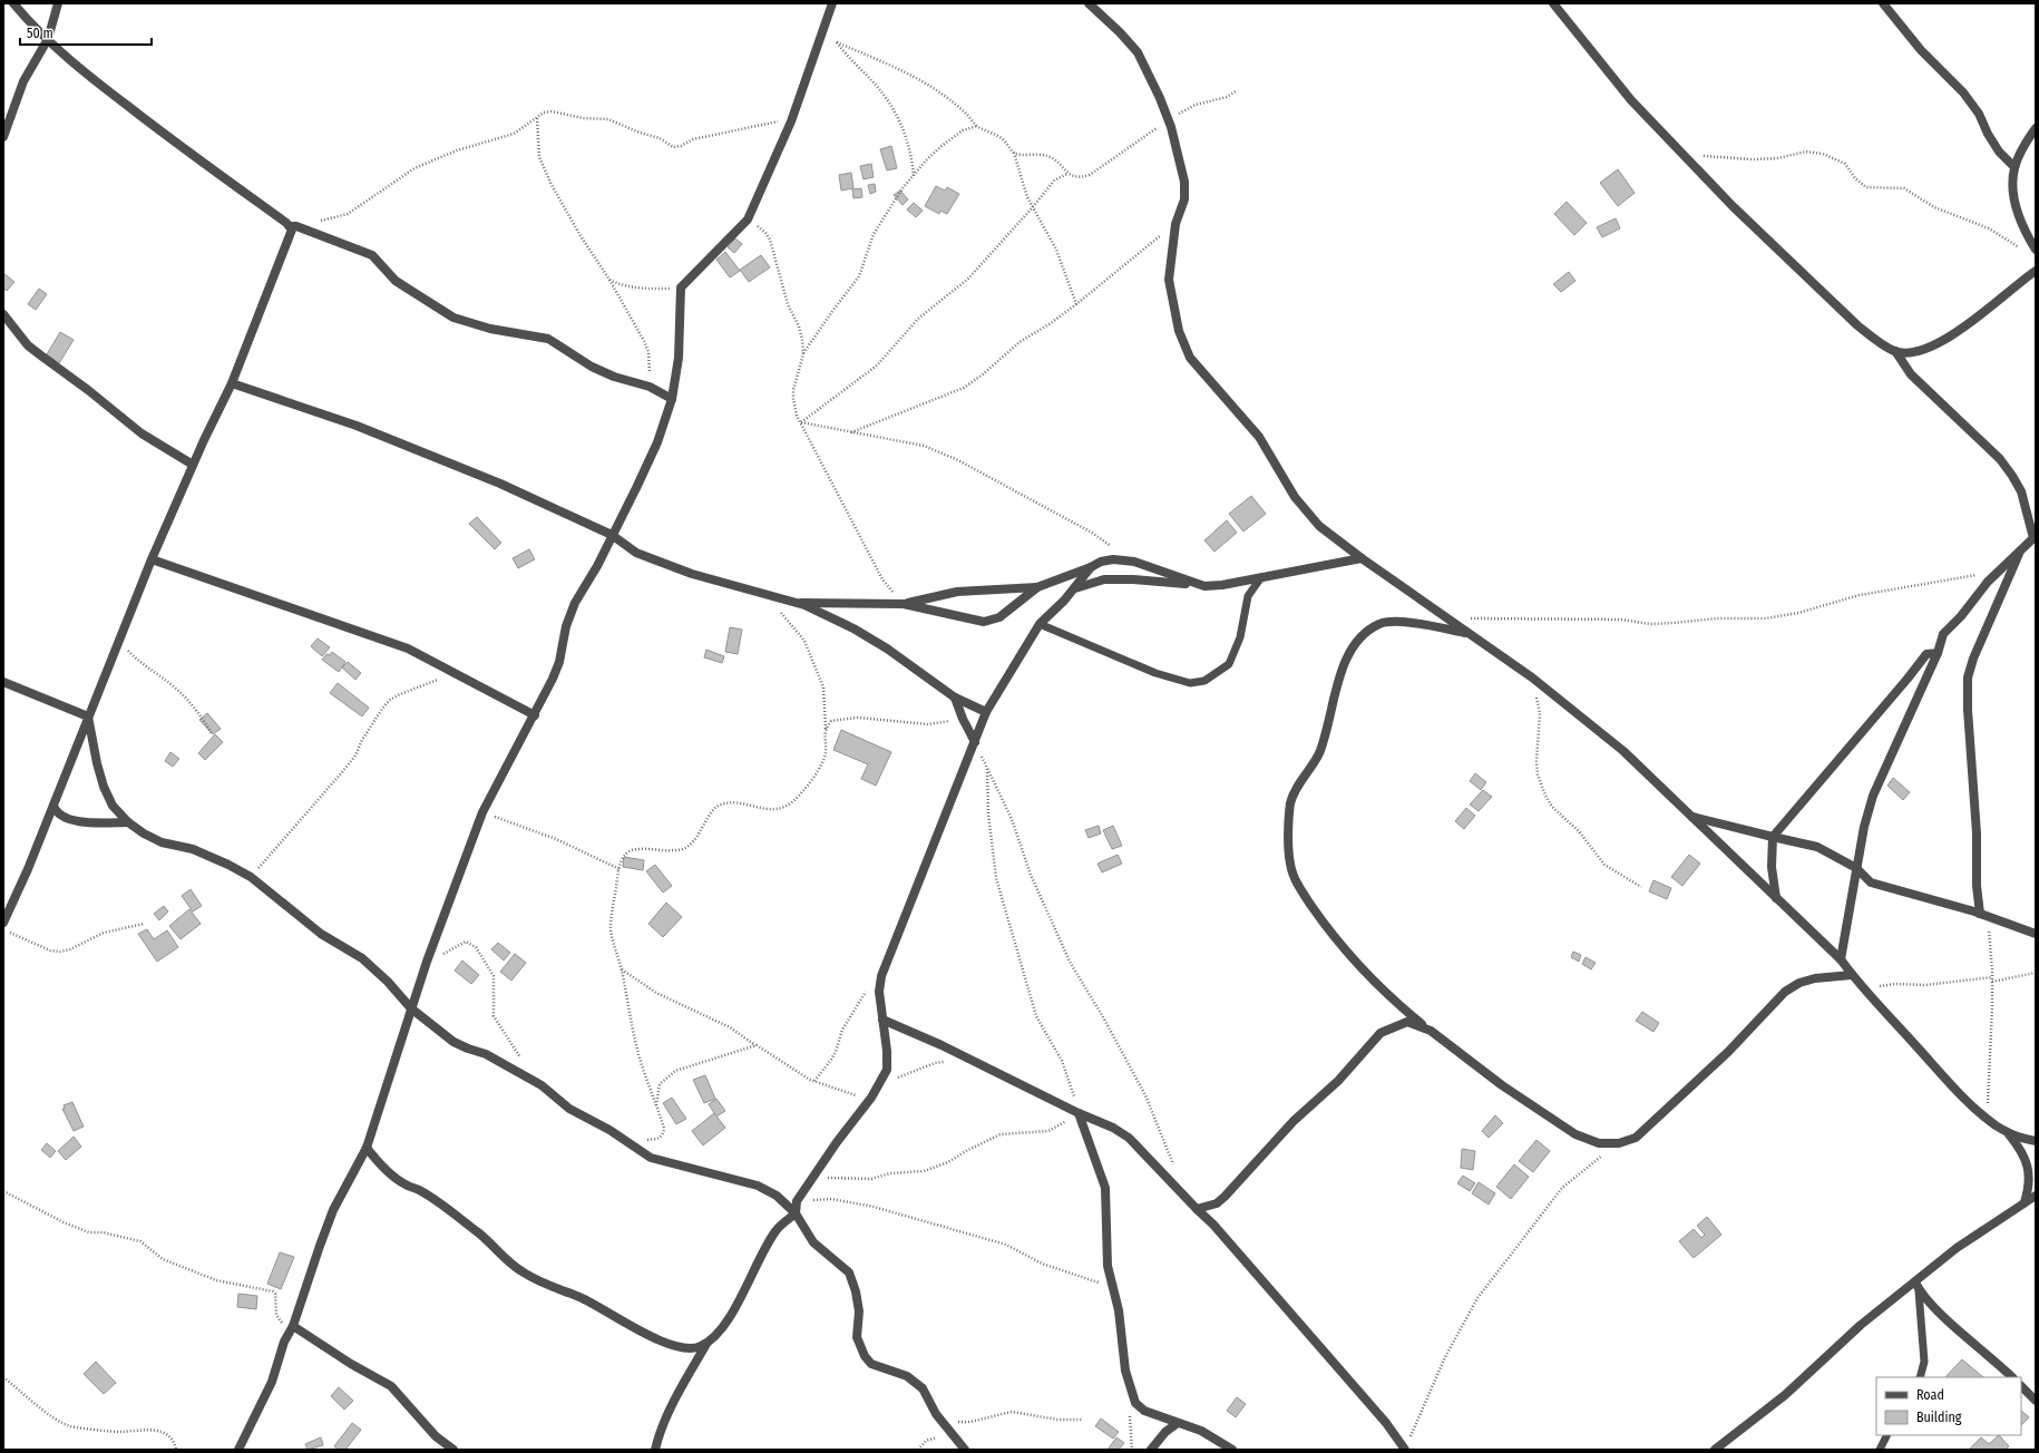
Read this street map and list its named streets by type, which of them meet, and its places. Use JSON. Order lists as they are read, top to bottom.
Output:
{
  "legend": ["Road", "Building"],
  "scale_bar": "50 m"
}
